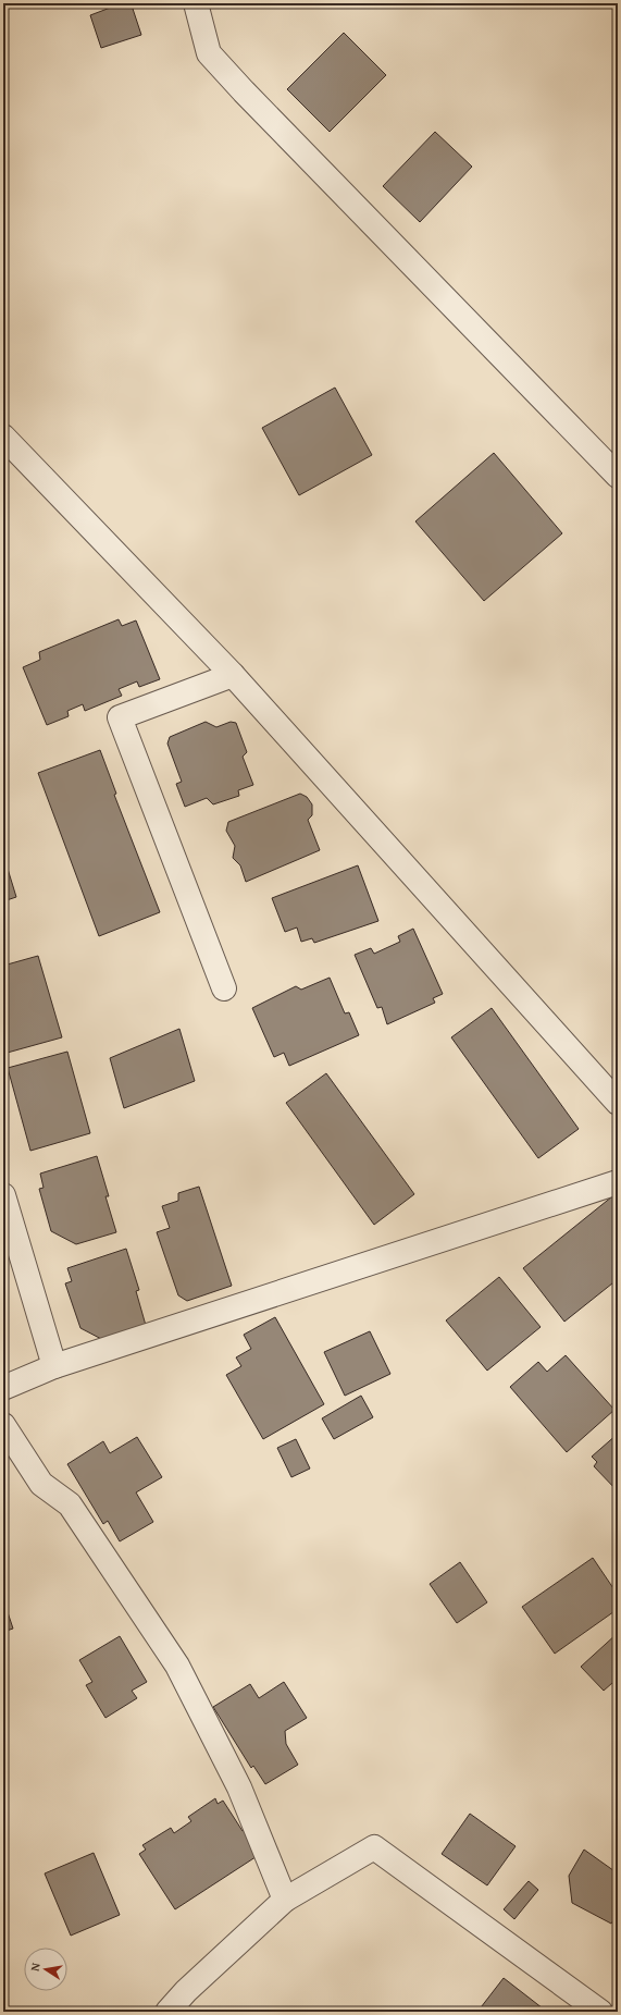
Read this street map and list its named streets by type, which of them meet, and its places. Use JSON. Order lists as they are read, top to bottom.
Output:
{
  "north": "left"
}
